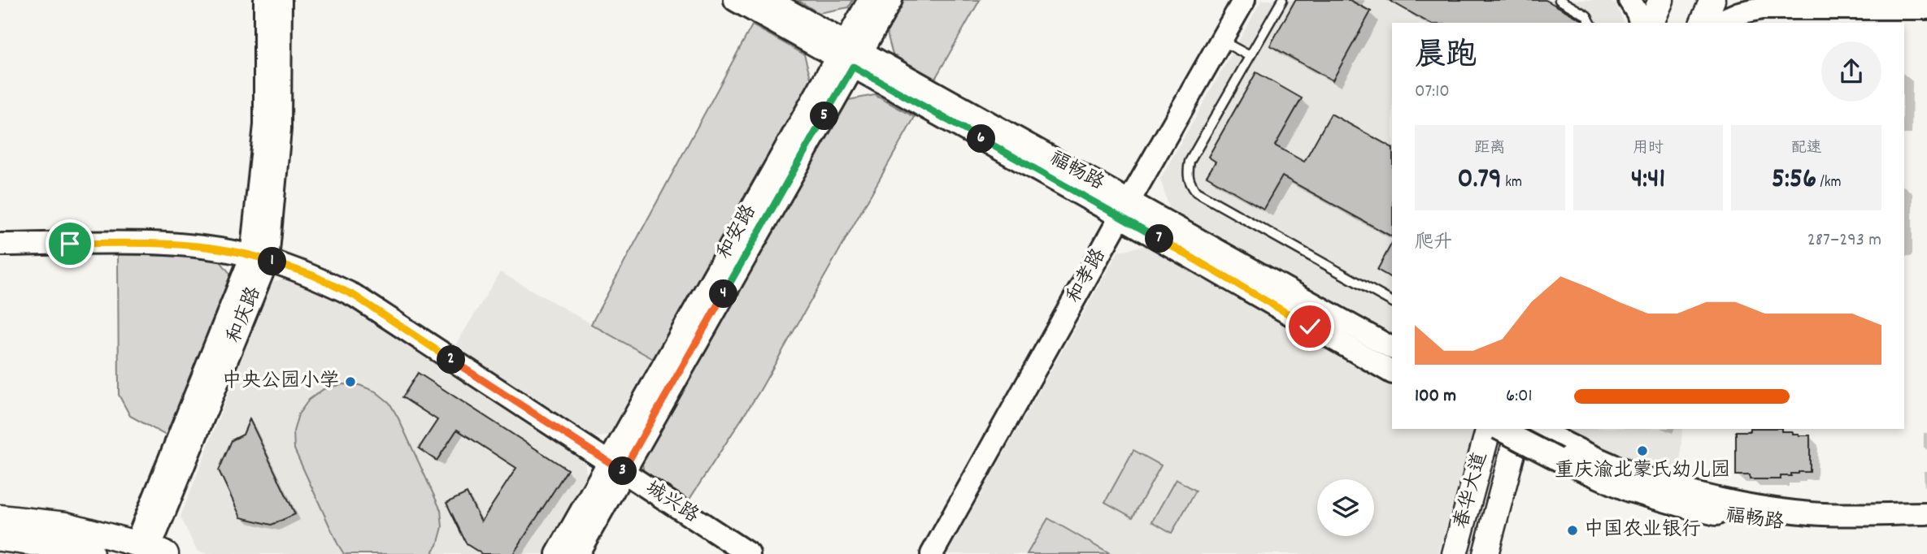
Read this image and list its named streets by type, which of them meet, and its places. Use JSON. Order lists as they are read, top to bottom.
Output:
{
  "streets": {
    "main road": [
      "福畅路",
      "和安路",
      "和孝路",
      "和庆路",
      "春华大道",
      "城兴路"
    ]
  },
  "crossings": [
    ["福畅路", "和安路"],
    ["福畅路", "和孝路"],
    ["和安路", "城兴路"],
    ["和庆路", "城兴路"]
  ],
  "places": ["中央公园小学", "重庆渝北蒙氏幼儿园", "中国农业银行"],
  "page": {
    "heading": ["晨跑", "07:10"],
    "pins": [
      "5",
      "6",
      "7",
      "1",
      "4",
      "2",
      "3"
    ],
    "stats": [
      ["距离", "0.79 km"],
      ["用时", "4:41"],
      ["配速", "5:56 /km"]
    ],
    "chart": ["爬升", "287–293 m"],
    "list": [
      {
        "name": "100 m",
        "note": "6:01"
      }
    ]
  }
}
